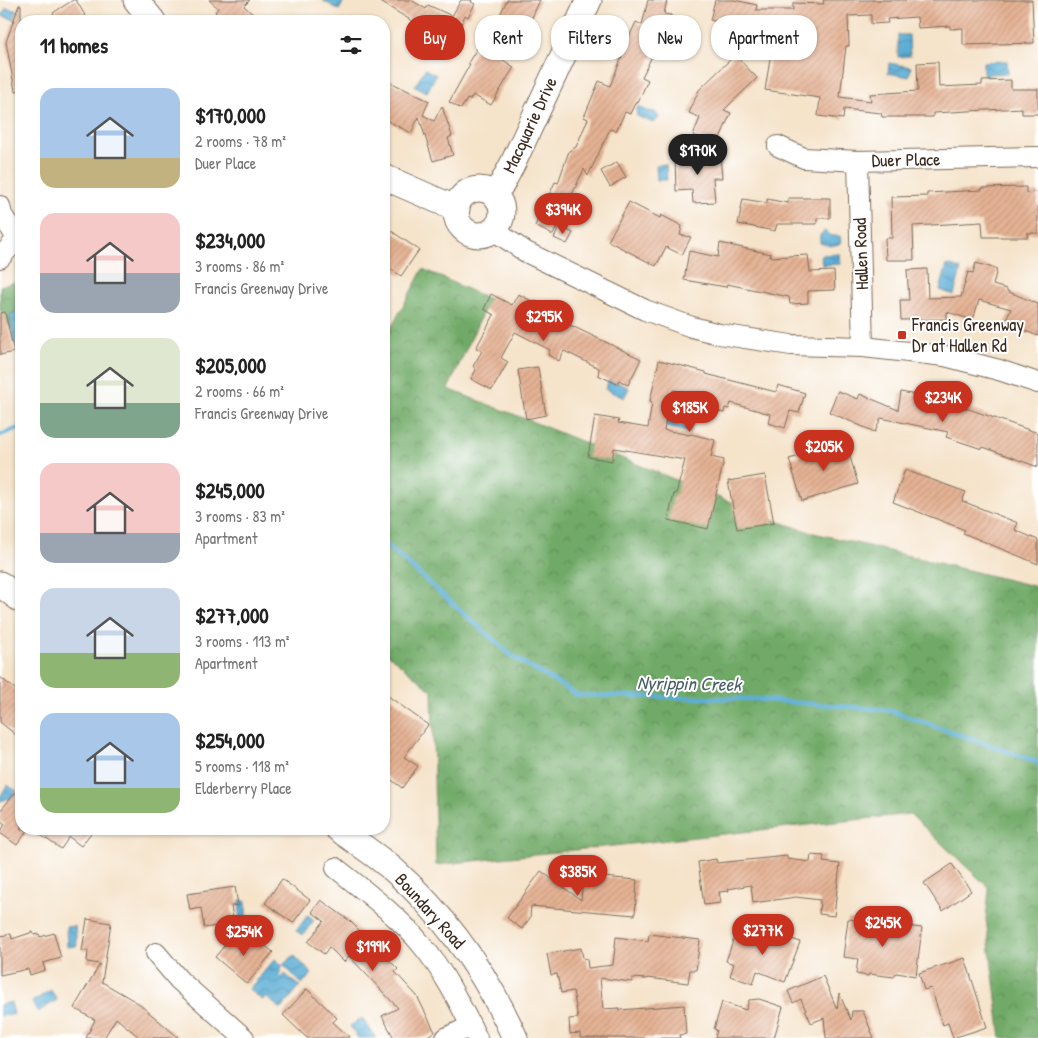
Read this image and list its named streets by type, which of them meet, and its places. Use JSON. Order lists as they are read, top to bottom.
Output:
{
  "streets": {
    "main road": ["Macquarie Drive", "Boundary Road"],
    "street": ["Duer Place", "Hallen Road"]
  },
  "crossings": [
    ["Duer Place", "Hallen Road"]
  ],
  "water": ["Nyrippin Creek"],
  "places": {
    "transit": ["Francis Greenway Dr at Hallen Rd"]
  },
  "page": {
    "chip": [
      "Buy",
      "Rent",
      "Filters",
      "New",
      "Apartment"
    ],
    "heading": "11 homes",
    "list": [
      {
        "name": "$170,000",
        "note": "2 rooms · 78 m² · Duer Place"
      },
      {
        "name": "$234,000",
        "note": "3 rooms · 86 m² · Francis Greenway Drive"
      },
      {
        "name": "$205,000",
        "note": "2 rooms · 66 m² · Francis Greenway Drive"
      },
      {
        "name": "$245,000",
        "note": "3 rooms · 83 m² · Apartment"
      },
      {
        "name": "$277,000",
        "note": "3 rooms · 113 m² · Apartment"
      },
      {
        "name": "$254,000",
        "note": "5 rooms · 118 m² · Elderberry Place"
      }
    ],
    "price": [
      "$170K",
      "$394K",
      "$295K",
      "$234K",
      "$185K",
      "$205K",
      "$385K",
      "$245K",
      "$277K",
      "$254K",
      "$199K"
    ]
  }
}
